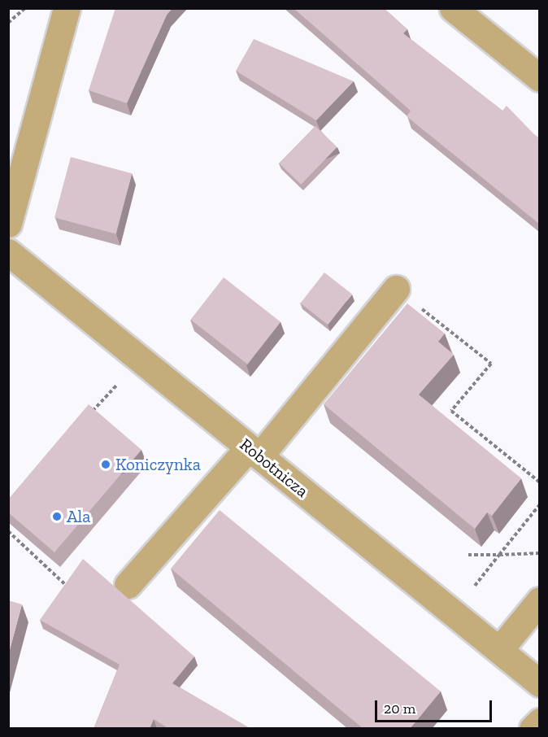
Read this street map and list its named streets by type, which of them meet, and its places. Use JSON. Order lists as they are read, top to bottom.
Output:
{
  "streets": {
    "street": ["Robotnicza"]
  },
  "places": ["Koniczynka", "Ala"],
  "scale_bar": "20 m"
}
